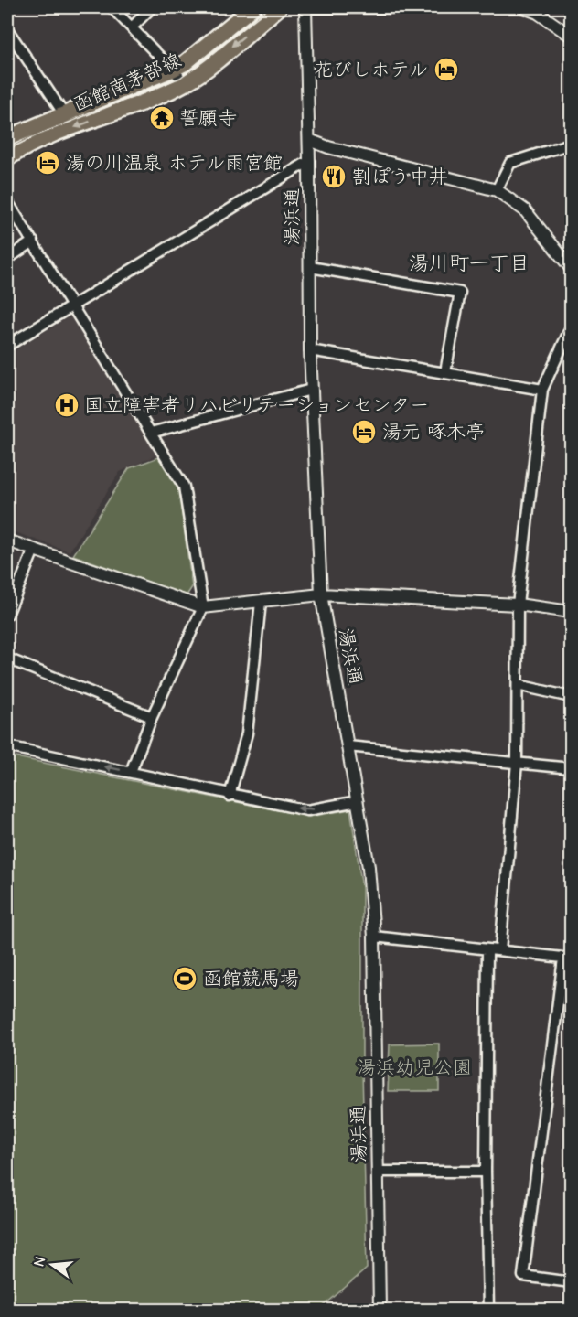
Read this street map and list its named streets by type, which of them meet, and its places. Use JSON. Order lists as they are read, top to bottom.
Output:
{
  "streets": {
    "main road": ["函館南茅部線"],
    "street": ["湯浜通"]
  },
  "districts": ["湯川町一丁目"],
  "parks": ["湯浜幼児公園"],
  "places": {
    "hotel": ["花びしホテル", "湯の川温泉 ホテル雨宮館", "湯元 啄木亭"],
    "temple": ["誓願寺"],
    "restaurant": ["割ぽう中井"],
    "hospital": ["国立障害者リハビリテーションセンター"],
    "sports": ["函館競馬場"]
  },
  "north": "left"
}
